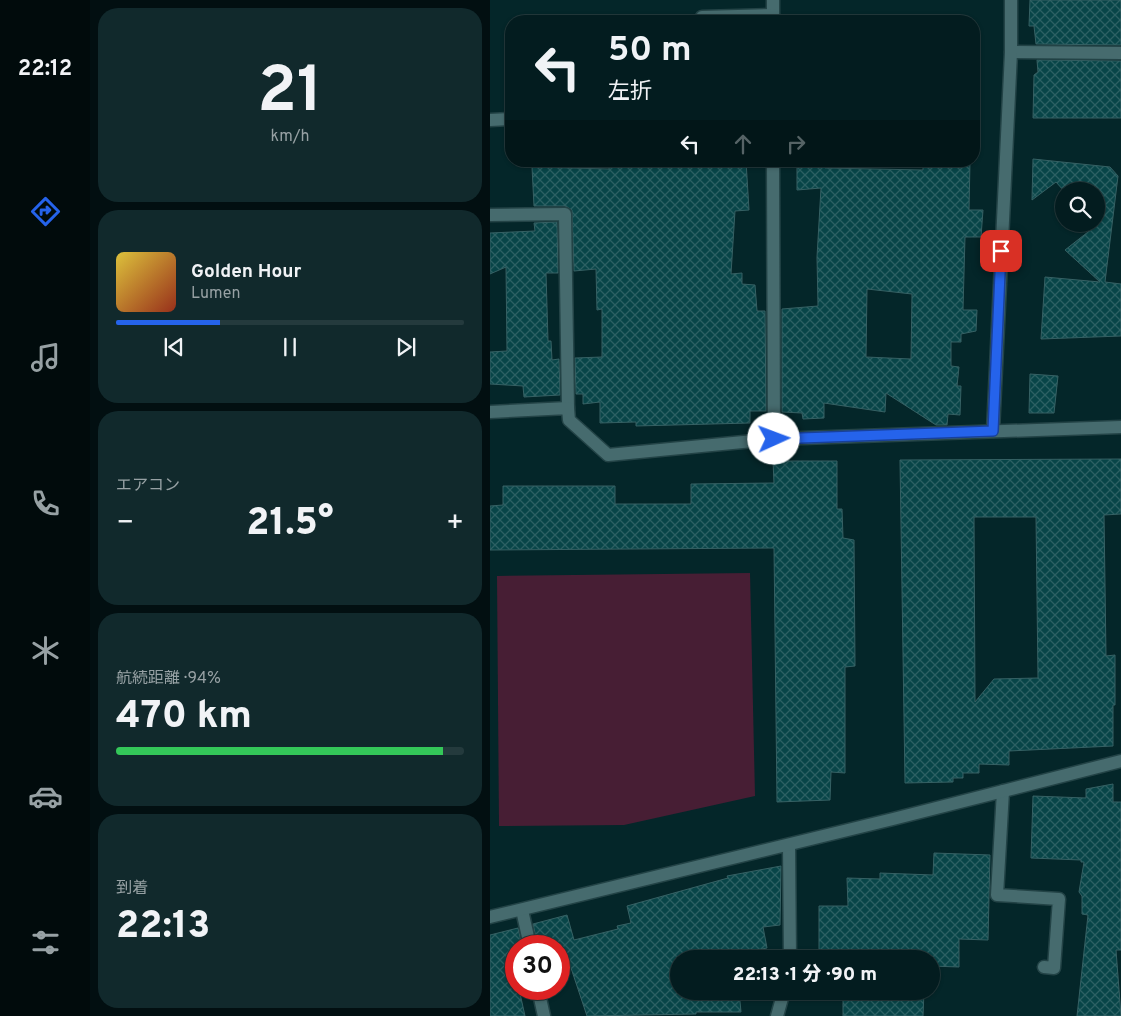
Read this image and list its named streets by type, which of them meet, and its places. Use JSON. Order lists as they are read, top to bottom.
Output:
{
  "page": {
    "tabs": "22:12",
    "tile": [
      ["21", "km/h"],
      "エアコン",
      ["航続距離 · 94%", "470 km"],
      ["到着", "22:13"]
    ],
    "turn": ["50 m", "左折"],
    "song": ["Golden Hour", "Lumen"],
    "heat": ["−", "21.5°", "+"],
    "limit": "30",
    "trip": "22:13 · 1 分 · 90 m"
  }
}
